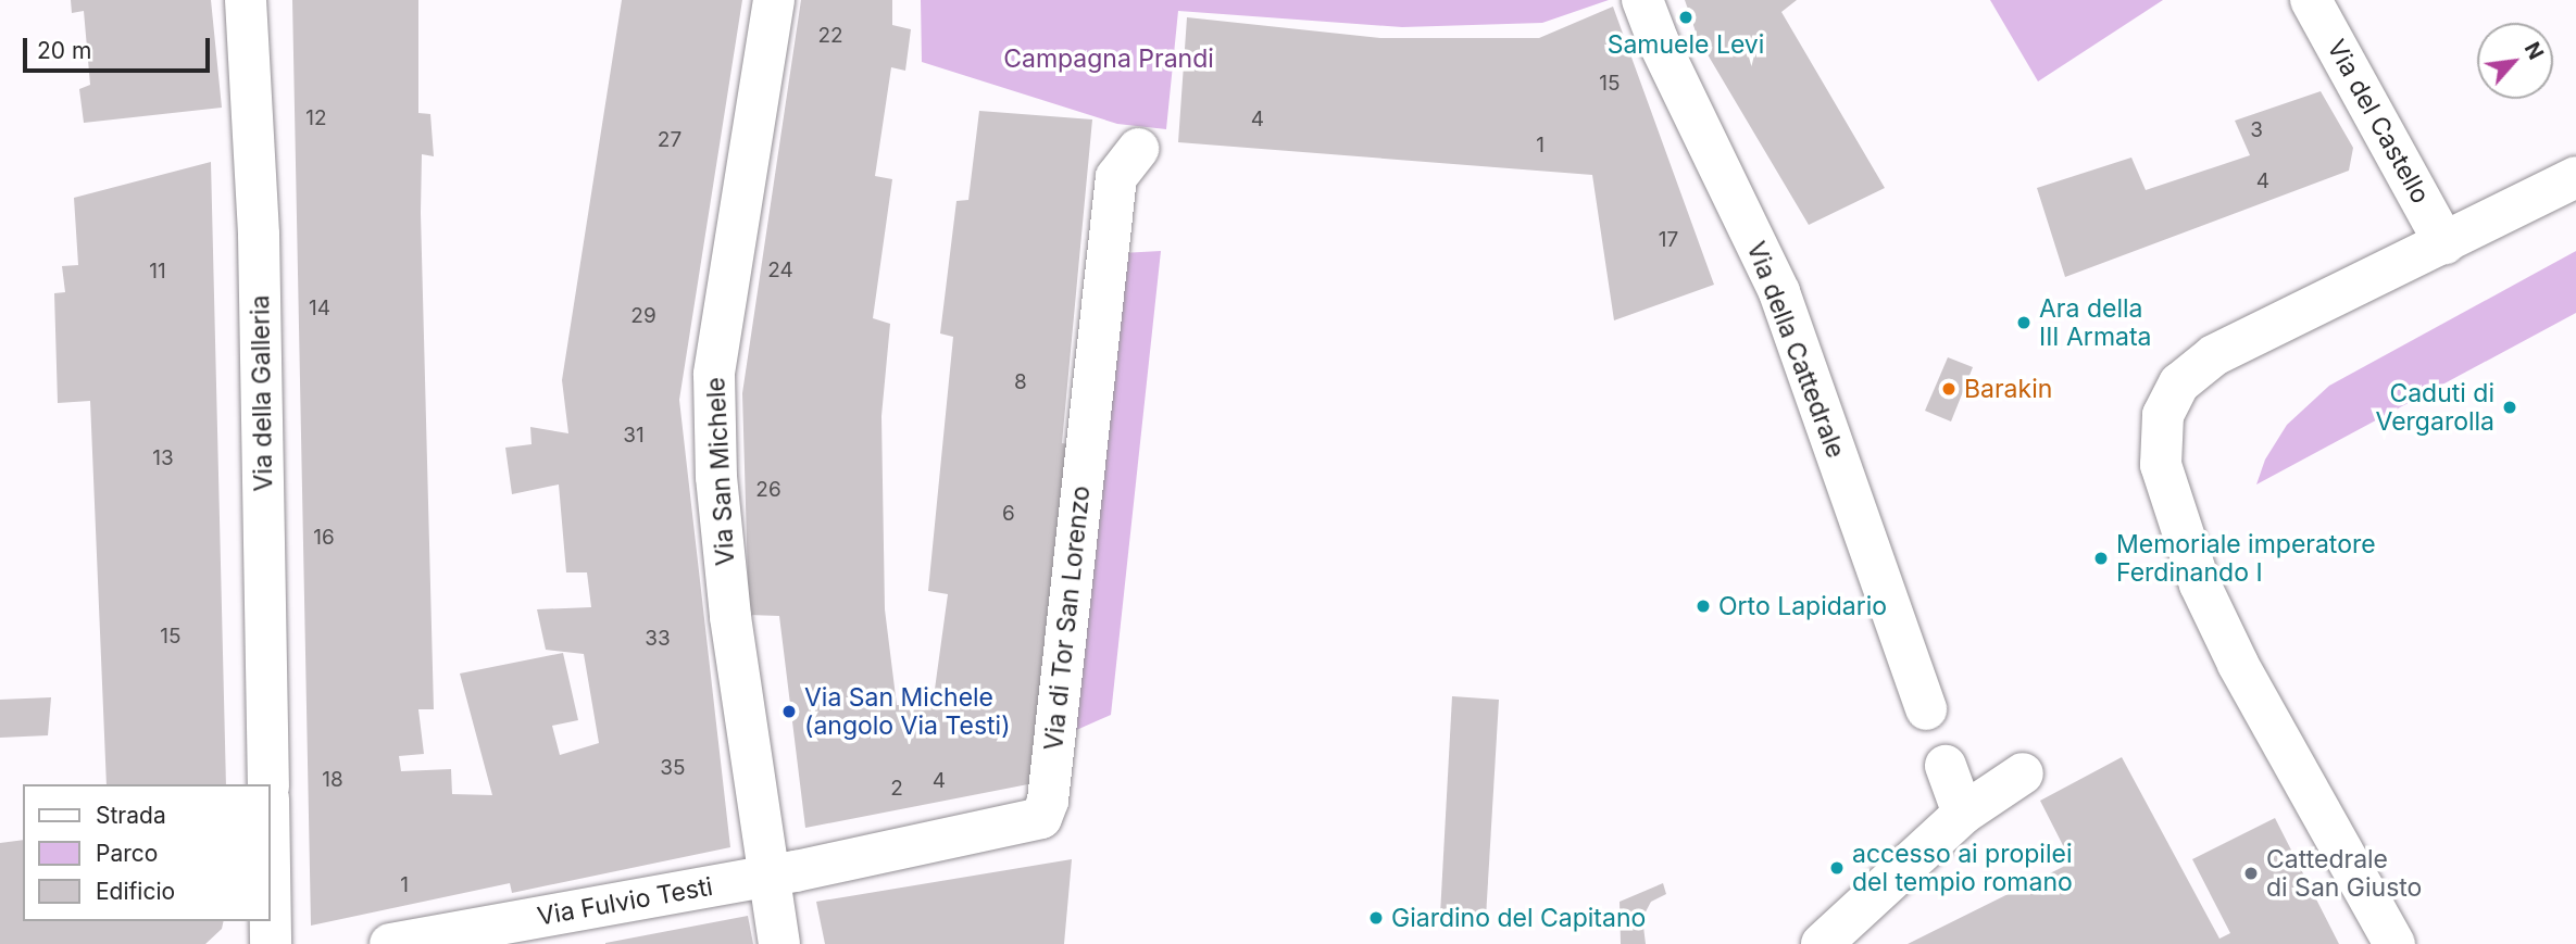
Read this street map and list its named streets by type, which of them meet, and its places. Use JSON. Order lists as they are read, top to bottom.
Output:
{
  "streets": {
    "street": [
      "Via del Castello",
      "Via della Cattedrale",
      "Via della Galleria",
      "Via San Michele",
      "Via di Tor San Lorenzo",
      "Via Fulvio Testi"
    ]
  },
  "crossings": [
    ["Via San Michele", "Via di Tor San Lorenzo"],
    ["Via San Michele", "Via Fulvio Testi"],
    ["Via di Tor San Lorenzo", "Via Fulvio Testi"]
  ],
  "parks": ["Campagna Prandi"],
  "places": [
    "Samuele Levi",
    "Ara della III Armata",
    "Barakin",
    "Caduti di Vergarolla",
    "Memoriale imperatore Ferdinando I",
    "Orto Lapidario",
    "Via San Michele (angolo Via Testi)",
    "accesso ai propilei del tempio romano",
    "Cattedrale di San Giusto",
    "Giardino del Capitano"
  ],
  "house_numbers": [
    "22",
    "15",
    "12",
    "4",
    "3",
    "27",
    "1",
    "4",
    "17",
    "24",
    "11",
    "14",
    "29",
    "8",
    "31",
    "13",
    "26",
    "6",
    "16",
    "15",
    "33",
    "35",
    "18",
    "4",
    "2",
    "1"
  ],
  "legend": ["Strada", "Parco", "Edificio"],
  "scale_bar": "20 m",
  "north": "top right"
}
